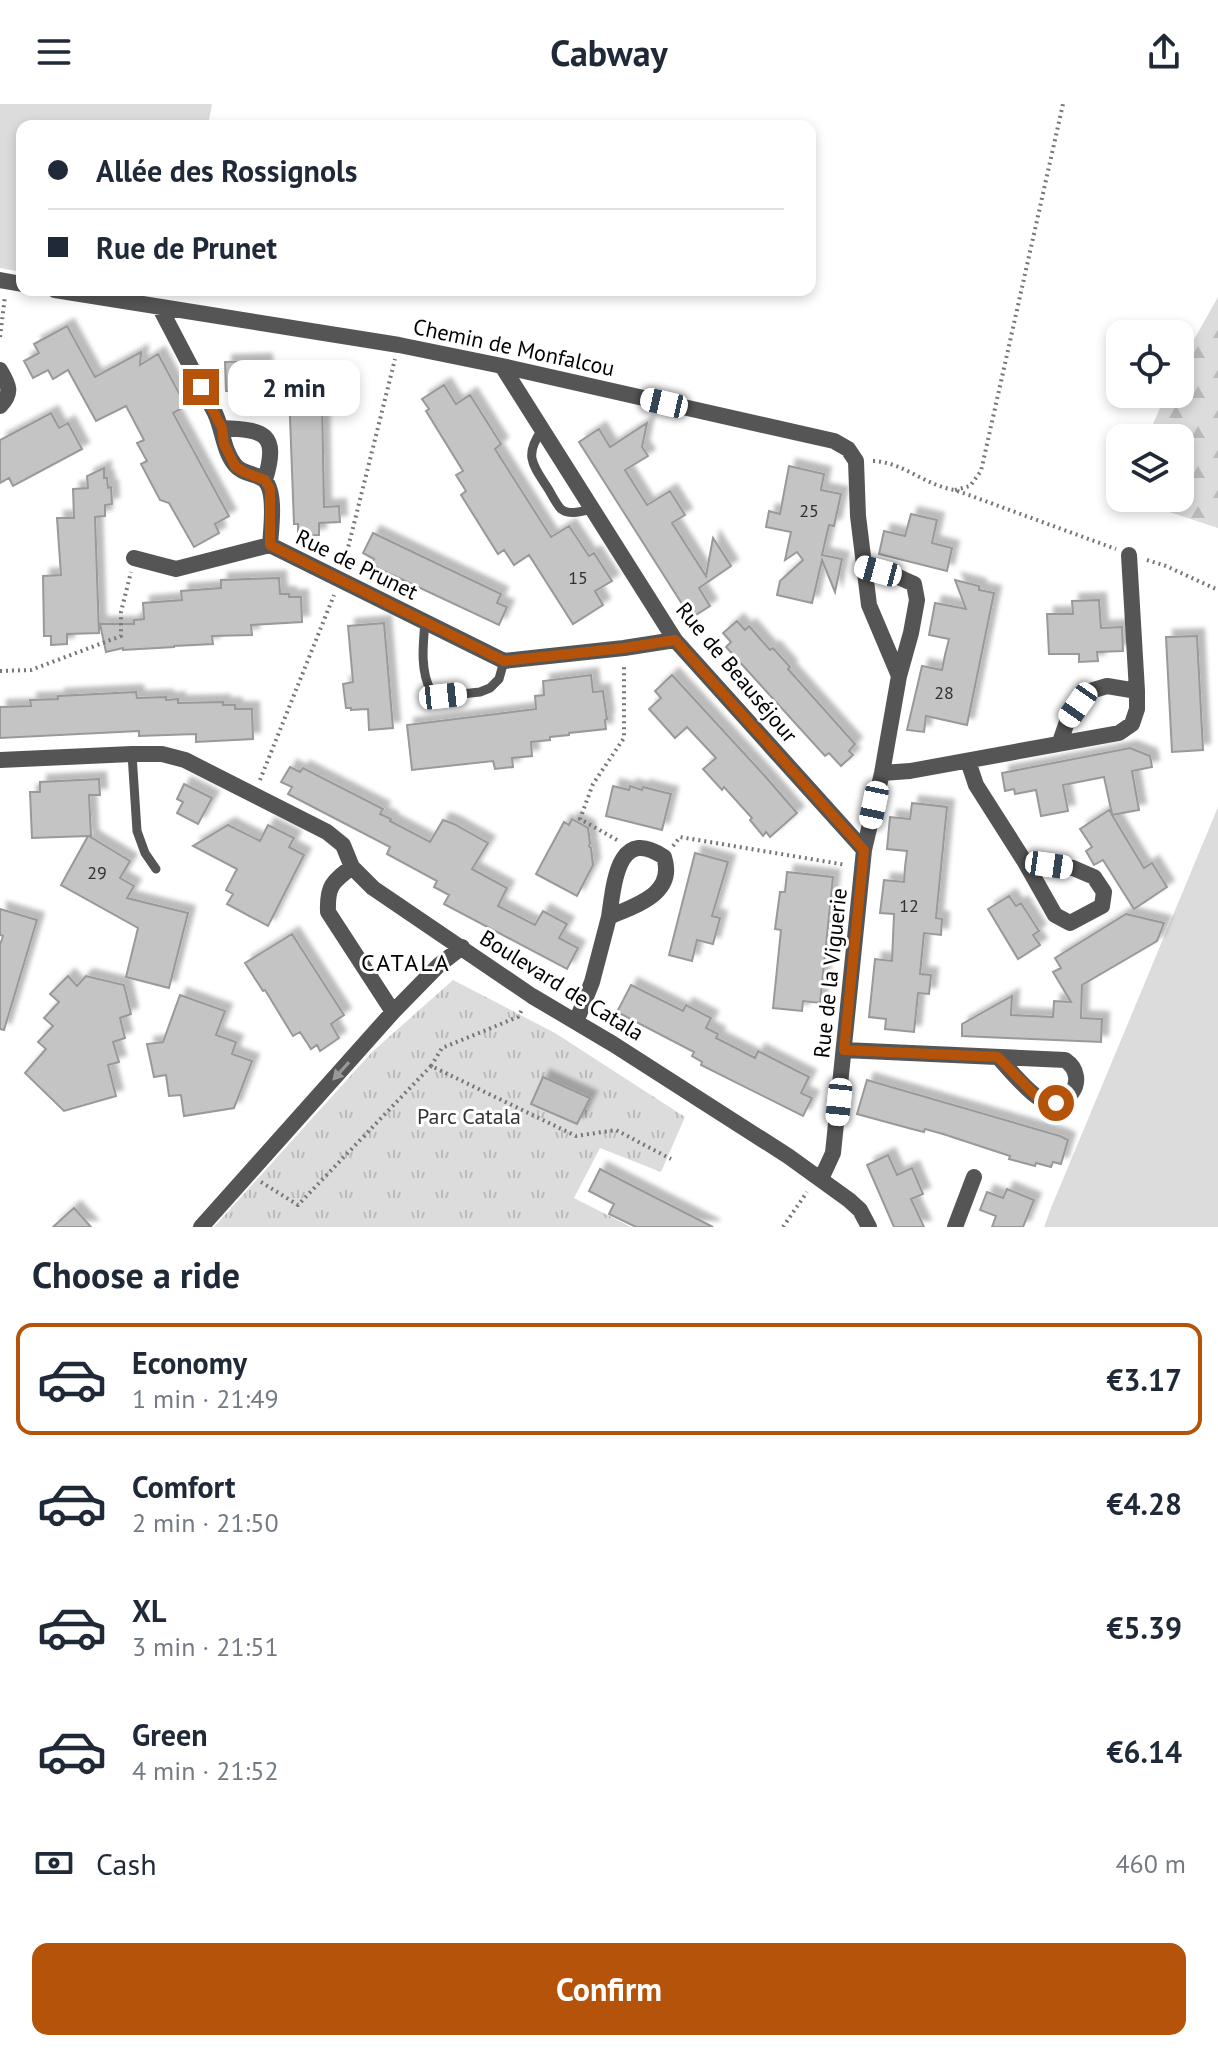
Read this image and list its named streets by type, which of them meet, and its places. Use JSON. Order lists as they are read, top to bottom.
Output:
{
  "streets": {
    "street": [
      "Chemin de Monfalcou",
      "Rue de Prunet",
      "Rue de Beauséjour",
      "Rue de la Viguerie",
      "Boulevard de Catala"
    ]
  },
  "crossings": [
    ["Chemin de Monfalcou", "Rue de Beauséjour"],
    ["Rue de Beauséjour", "Rue de la Viguerie"],
    ["Rue de la Viguerie", "Boulevard de Catala"]
  ],
  "districts": ["CATALA"],
  "parks": ["Parc Catala"],
  "house_numbers": [
    "25",
    "15",
    "28",
    "29",
    "12"
  ],
  "page": {
    "header": "Cabway",
    "banner": ["Allée des Rossignols", "Rue de Prunet"],
    "bubble": "2 min",
    "heading": "Choose a ride",
    "list": [
      {
        "name": "Economy",
        "note": "1 min · 21:49",
        "value": "€3.17"
      },
      {
        "name": "Comfort",
        "note": "2 min · 21:50",
        "value": "€4.28"
      },
      {
        "name": "XL",
        "note": "3 min · 21:51",
        "value": "€5.39"
      },
      {
        "name": "Green",
        "note": "4 min · 21:52",
        "value": "€6.14"
      }
    ],
    "pay": ["Cash", "460 m"],
    "buttons": "Confirm"
  }
}
